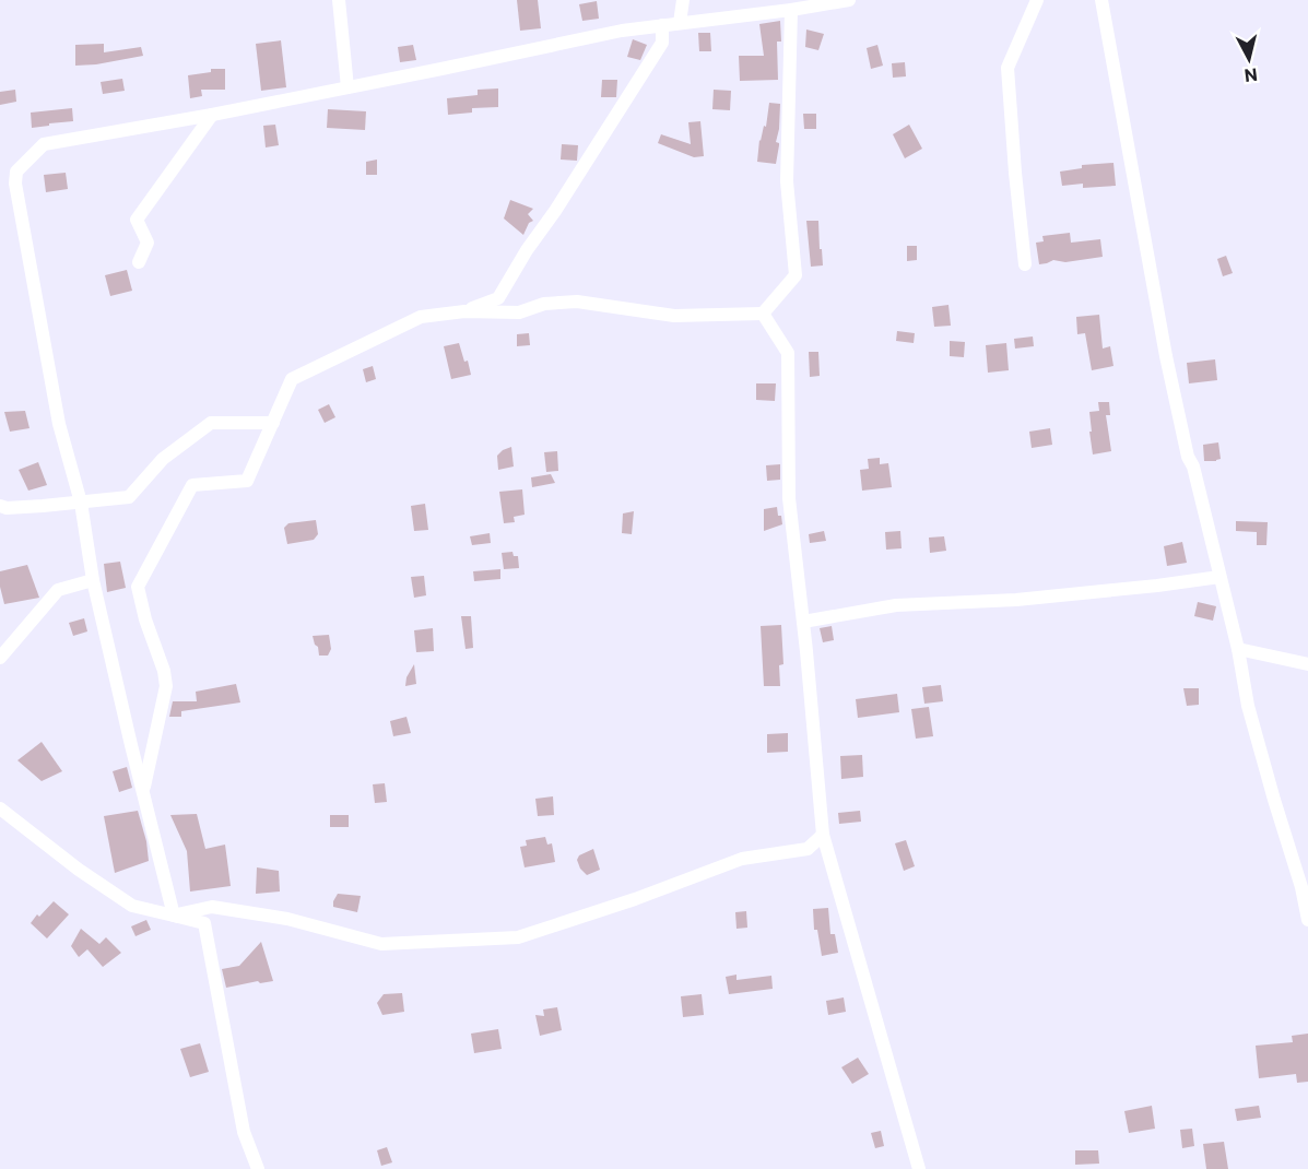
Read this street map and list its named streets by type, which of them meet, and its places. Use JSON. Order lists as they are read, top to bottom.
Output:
{
  "north": "bottom"
}
